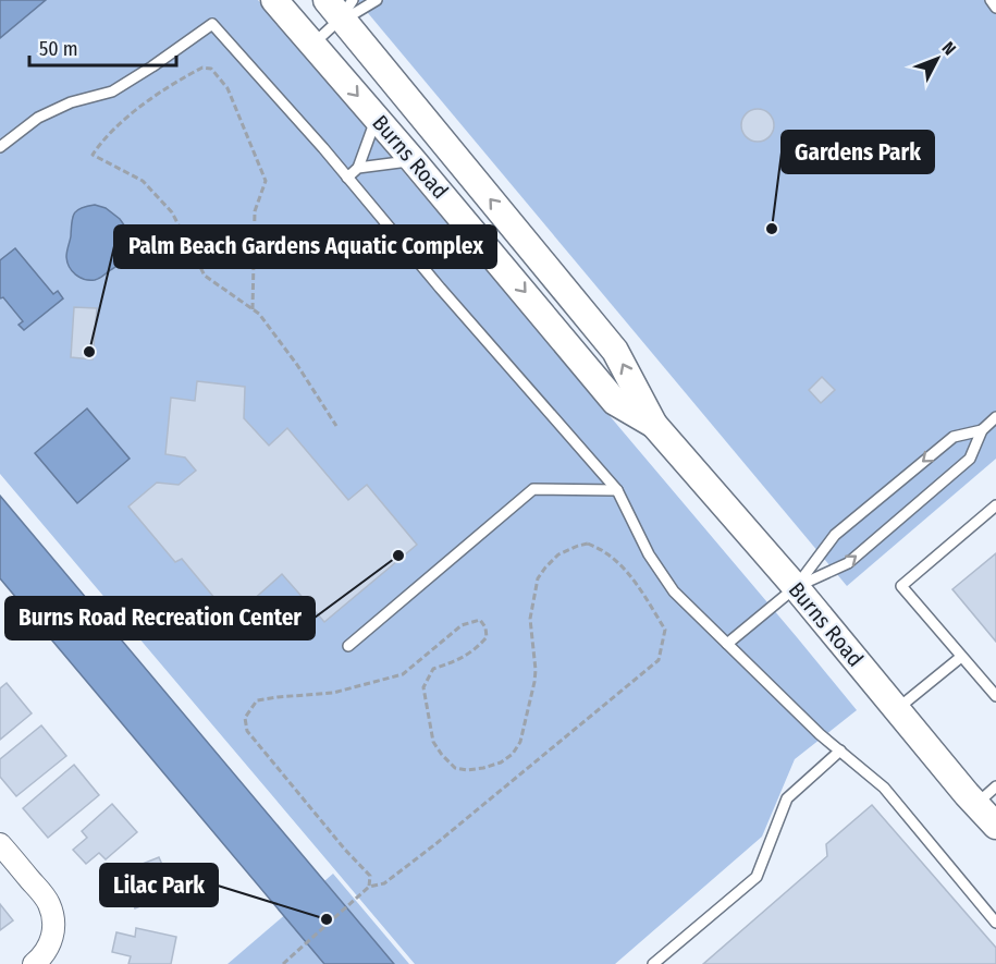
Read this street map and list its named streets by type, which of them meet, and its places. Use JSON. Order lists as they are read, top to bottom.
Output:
{
  "streets": {
    "street": ["Burns Road"]
  },
  "places": [
    "Gardens Park",
    "Palm Beach Gardens Aquatic Complex",
    "Burns Road Recreation Center",
    "Lilac Park"
  ],
  "scale_bar": "50 m",
  "north": "top right"
}
